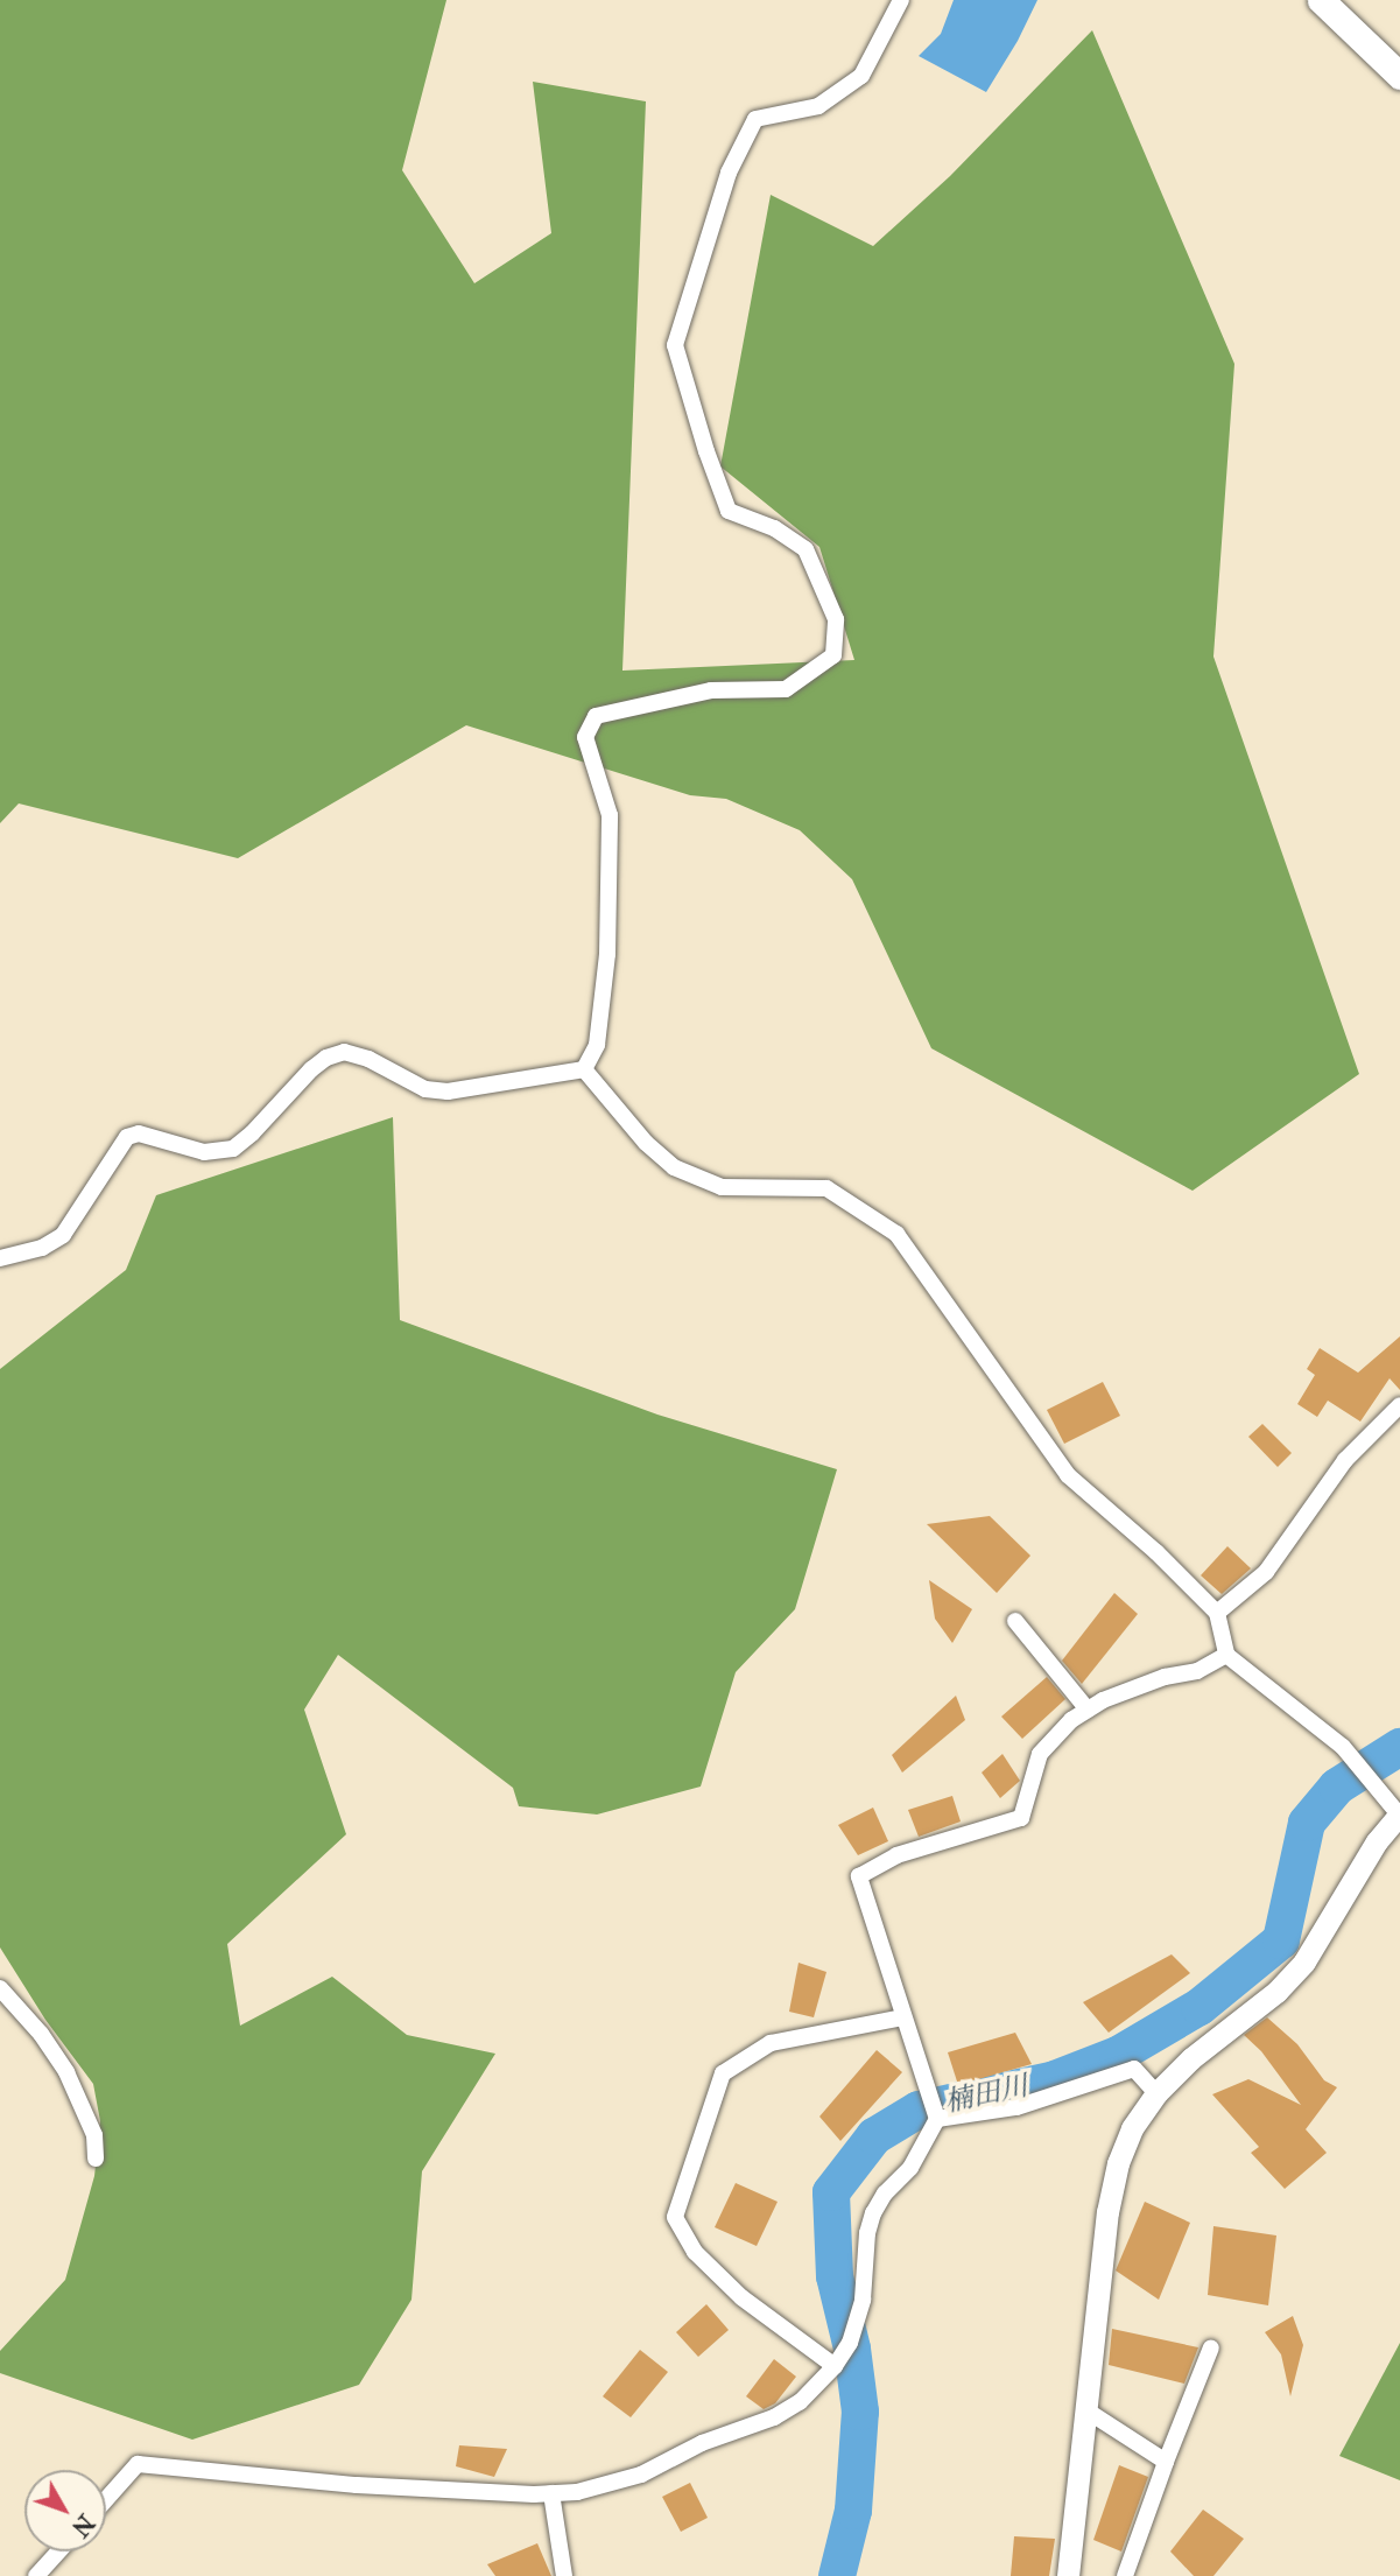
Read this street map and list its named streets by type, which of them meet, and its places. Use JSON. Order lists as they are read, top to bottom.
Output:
{
  "water": ["楠田川"],
  "north": "bottom right"
}
